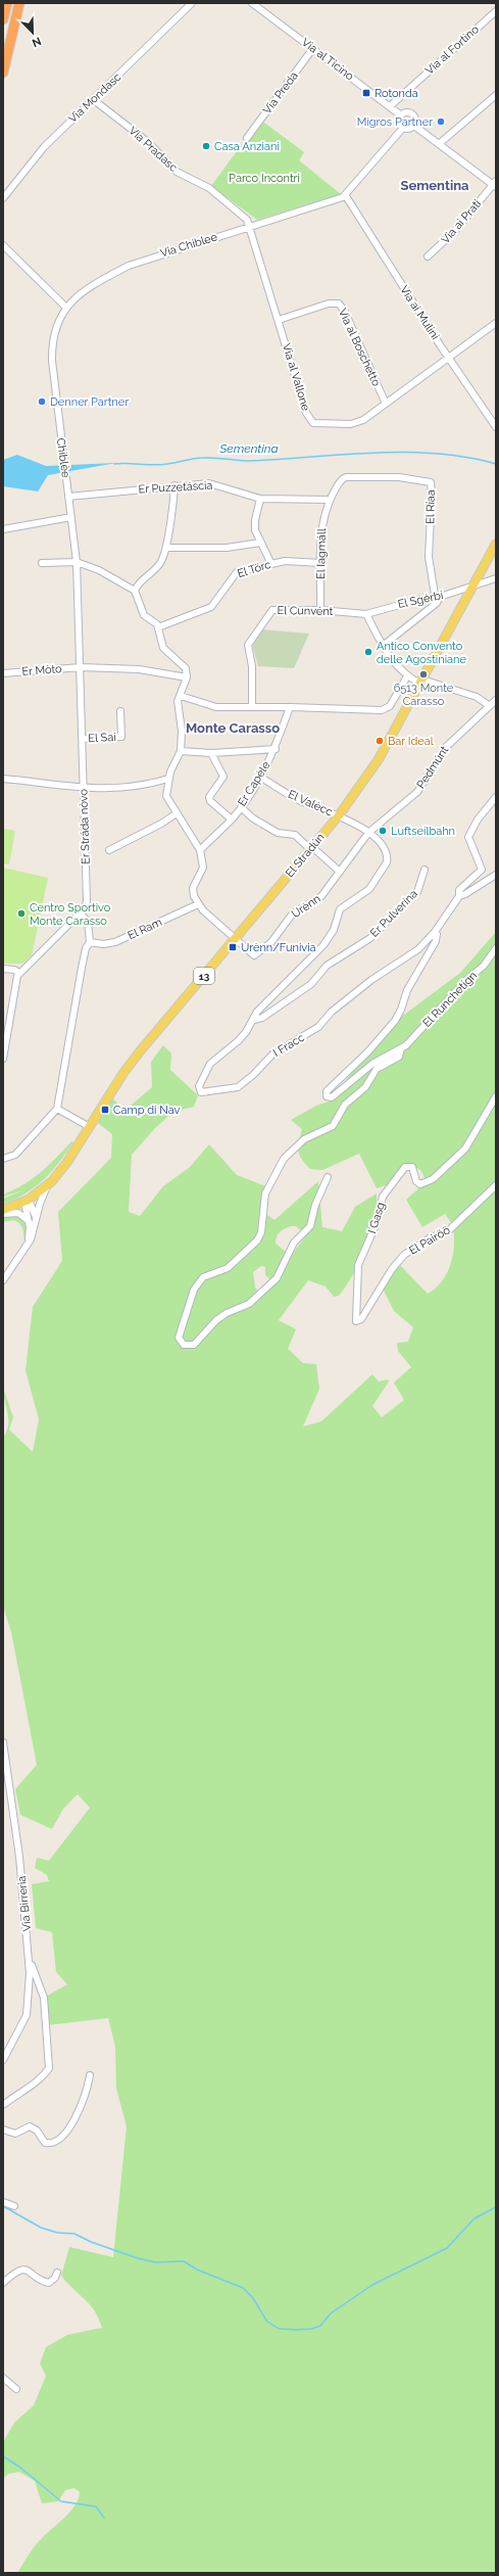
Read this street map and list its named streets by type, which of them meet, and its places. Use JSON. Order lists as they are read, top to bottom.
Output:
{
  "streets": {
    "main road": ["El Stradún", "13"],
    "street": [
      "Via al Fortino",
      "Via al Ticino",
      "Via Preda",
      "Via Mondasc",
      "Via Pradasc",
      "Via ai Prati",
      "Via Chiblee",
      "Via ai Mulini",
      "Via al Boschetto",
      "Via al Vallone",
      "Chiblèe",
      "Er Puzzetáscia",
      "El Rïaa",
      "El Iagmáll",
      "El Törc",
      "El Sgérbi",
      "El Cunvént",
      "Er Mòto",
      "El Sai",
      "Pedmúnt",
      "Er Capèle",
      "El Valècc",
      "Er Stráda nòvo",
      "Urènn",
      "Er Pulverína",
      "El Ram",
      "El Runchetígn",
      "I Fracc",
      "I Gasg",
      "El Pairöö",
      "Via Birreria"
    ]
  },
  "crossings": [
    ["Via al Fortino", "Via al Ticino"],
    ["Via al Ticino", "Via Preda"],
    ["Via Mondasc", "Via Pradasc"],
    ["Via Pradasc", "Via Chiblee"],
    ["Via Pradasc", "Via al Vallone"],
    ["Via Chiblee", "Via ai Mulini"],
    ["Via Chiblee", "Via al Vallone"],
    ["Via Chiblee", "Chiblèe"],
    ["Via ai Mulini", "Via al Vallone"],
    ["Via al Boschetto", "Via al Vallone"],
    ["Chiblèe", "Er Puzzetáscia"],
    ["Chiblèe", "Er Stráda nòvo"],
    ["Er Puzzetáscia", "El Rïaa"],
    ["Er Puzzetáscia", "El Iagmáll"],
    ["Er Puzzetáscia", "Er Stráda nòvo"],
    ["El Rïaa", "El Iagmáll"],
    ["El Rïaa", "El Sgérbi"],
    ["El Iagmáll", "El Törc"],
    ["El Iagmáll", "El Cunvént"],
    ["El Sgérbi", "El Cunvént"],
    ["El Sgérbi", "El Stradún"],
    ["Er Mòto", "Er Stráda nòvo"],
    ["El Sai", "Er Stráda nòvo"],
    ["Pedmúnt", "Urènn"],
    ["Pedmúnt", "I Fracc"],
    ["Er Capèle", "El Valècc"],
    ["El Valècc", "El Stradún"],
    ["El Valècc", "I Fracc"],
    ["El Stradún", "Urènn"],
    ["El Stradún", "13"],
    ["El Stradún", "I Fracc"],
    ["Urènn", "El Ram"],
    ["Urènn", "I Fracc"],
    ["Er Pulverína", "I Fracc"],
    ["I Gasg", "El Pairöö"]
  ],
  "districts": ["Sementina", "Monte Carasso"],
  "water": ["Sementina"],
  "parks": ["Parco Incontri"],
  "places": {
    "transit": ["Rotonda", "Urènn/Funivia", "Camp di Nav"],
    "other": [
      "Migros Partner",
      "Casa Anziani",
      "Denner Partner",
      "Antico Convento delle Agostiniane",
      "6513 Monte Carasso",
      "Bar Ideal",
      "Luftseilbahn",
      "Centro Sportivo Monte Carasso"
    ]
  },
  "north": "bottom right"
}
